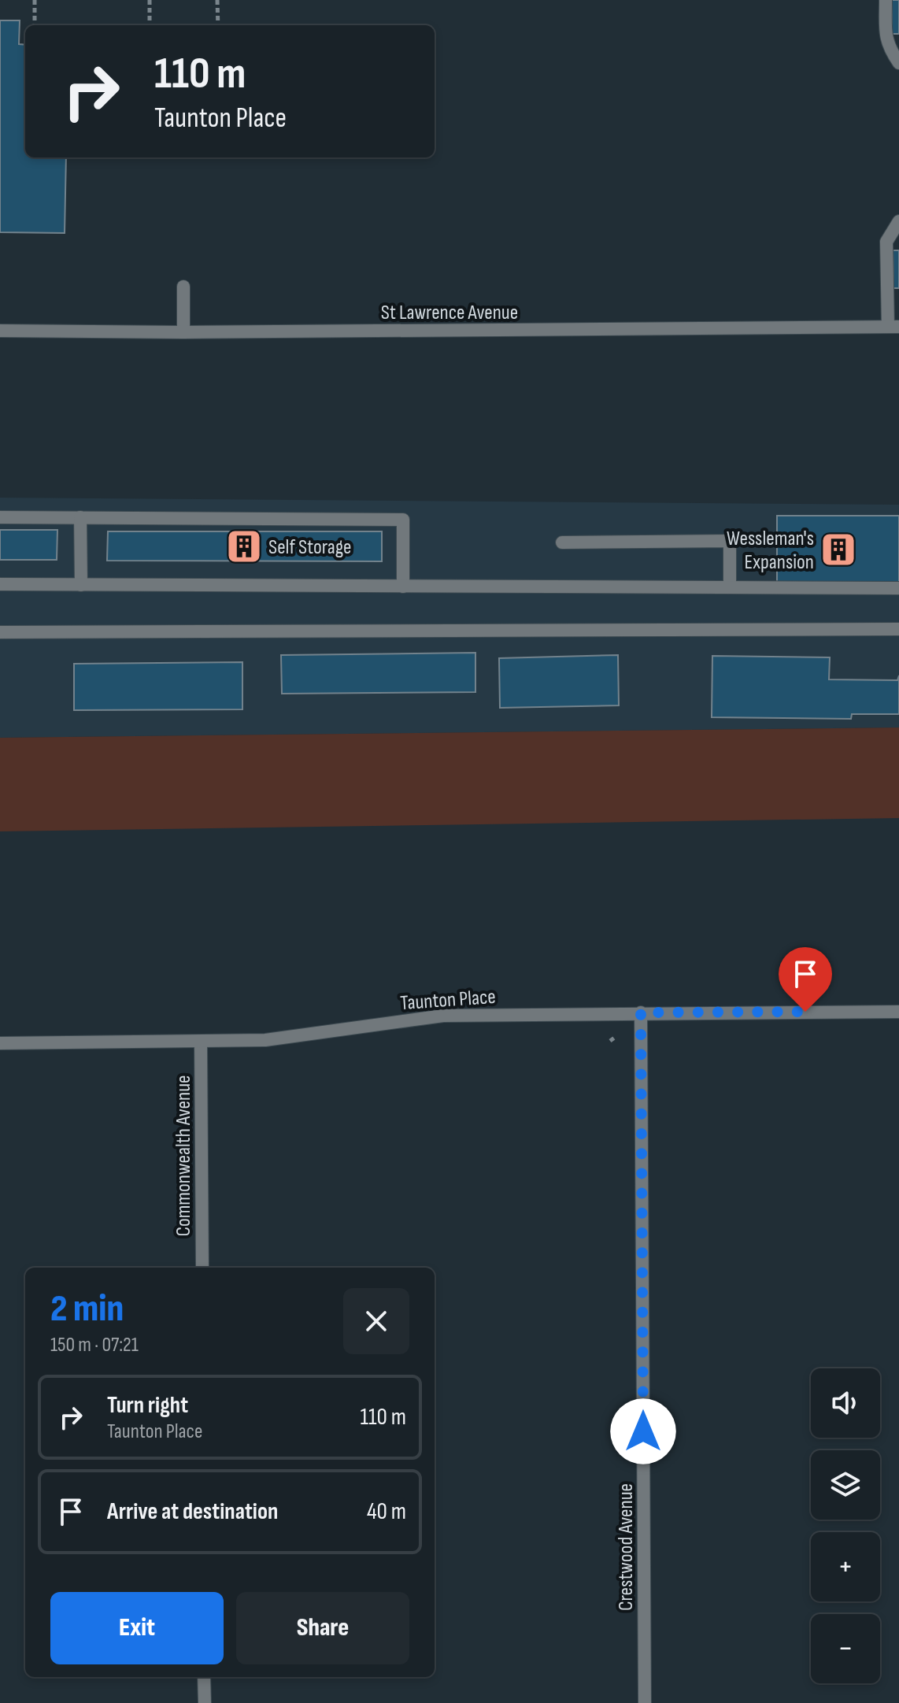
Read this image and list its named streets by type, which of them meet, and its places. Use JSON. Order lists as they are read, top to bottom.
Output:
{
  "streets": {
    "street": [
      "St Lawrence Avenue",
      "Taunton Place",
      "Commonwealth Avenue",
      "Crestwood Avenue"
    ]
  },
  "crossings": [
    ["Taunton Place", "Commonwealth Avenue"],
    ["Taunton Place", "Crestwood Avenue"]
  ],
  "places": {
    "building": ["Self Storage", "Wessleman's Expansion"]
  },
  "page": {
    "turn": ["110 m", "Taunton Place"],
    "heading": ["2 min", "150 m · 07:21"],
    "map_buttons": ["+", "−"],
    "list": [
      {
        "name": "Turn right",
        "note": "Taunton Place",
        "value": "110 m"
      },
      {
        "name": "Arrive at destination",
        "value": "40 m"
      }
    ],
    "buttons": ["Exit", "Share"]
  }
}
